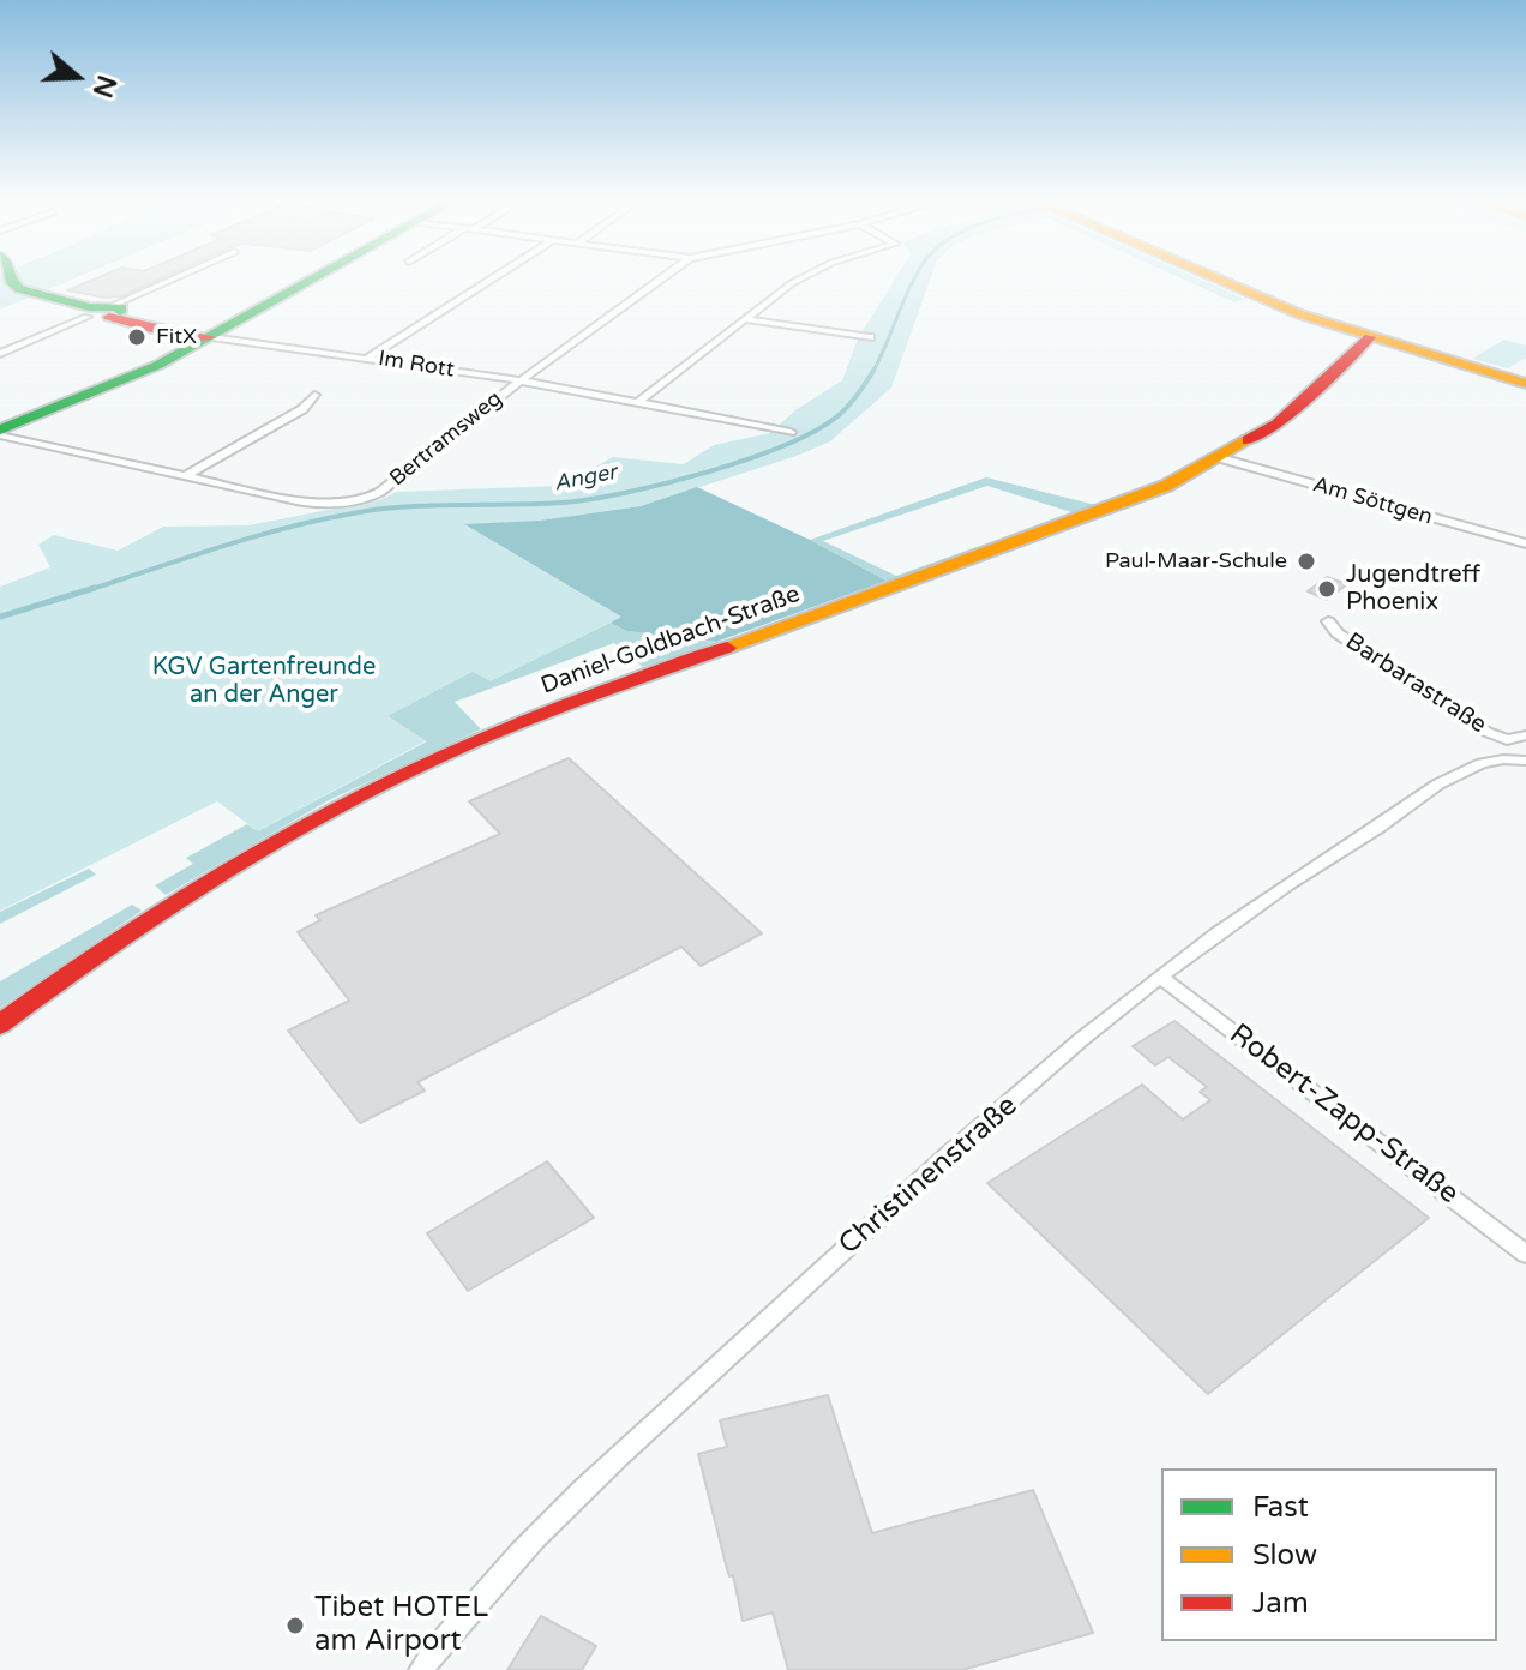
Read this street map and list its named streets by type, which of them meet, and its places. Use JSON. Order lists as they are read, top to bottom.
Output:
{
  "streets": {
    "main road": ["Daniel-Goldbach-Straße"],
    "street": [
      "Im Rott",
      "Bertramsweg",
      "Am Söttgen",
      "Barbarastraße",
      "Robert-Zapp-Straße",
      "Christinenstraße"
    ]
  },
  "crossings": [
    ["Im Rott", "Bertramsweg"],
    ["Am Söttgen", "Daniel-Goldbach-Straße"],
    ["Robert-Zapp-Straße", "Christinenstraße"]
  ],
  "water": ["Anger"],
  "parks": ["KGV Gartenfreunde an der Anger"],
  "places": [
    "FitX",
    "Paul-Maar-Schule",
    "Jugendtreff Phoenix",
    "Tibet HOTEL am Airport"
  ],
  "legend": ["Fast", "Slow", "Jam"],
  "north": "right"
}
